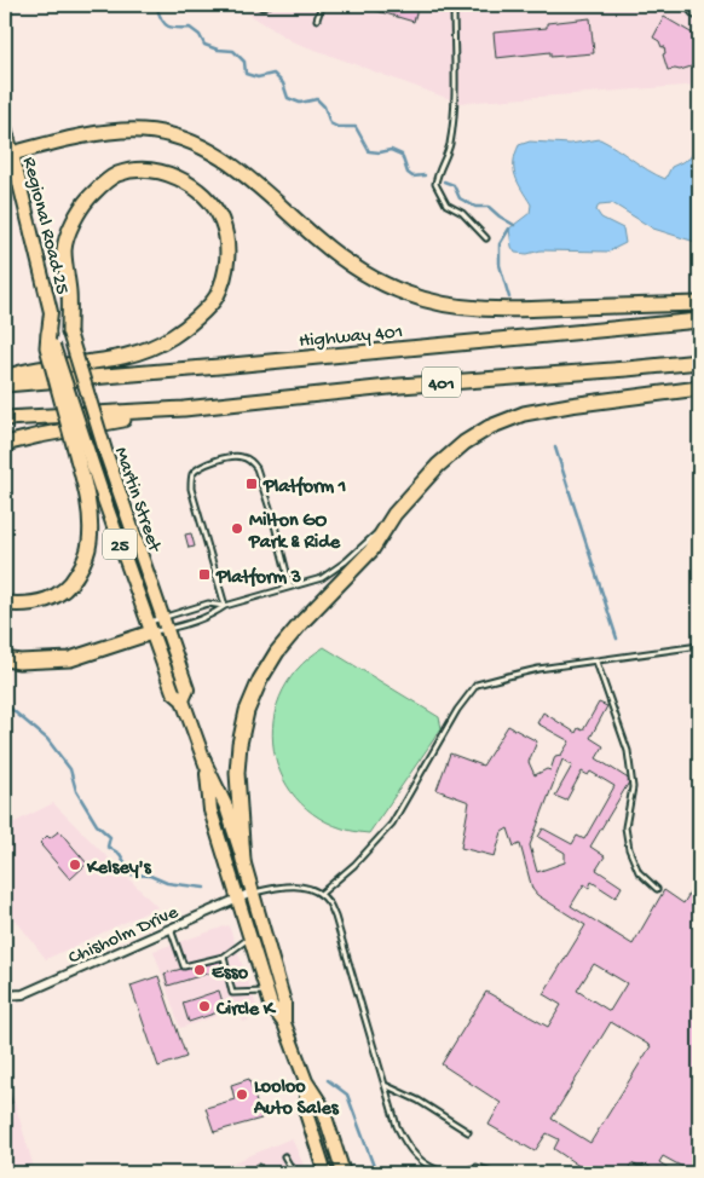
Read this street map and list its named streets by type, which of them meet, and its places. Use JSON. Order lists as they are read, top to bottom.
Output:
{
  "streets": {
    "highway": ["Highway 401", "401"],
    "main road": ["Regional Road 25", "Martin Street", "25"],
    "street": ["Chisholm Drive"]
  },
  "crossings": [
    ["Regional Road 25", "Martin Street"],
    ["Martin Street", "Chisholm Drive"]
  ],
  "places": {
    "transit": ["Platform 1", "Platform 3"],
    "other": [
      "Milton GO Park & Ride",
      "Kelsey's",
      "Esso",
      "Circle K",
      "Looloo Auto Sales"
    ]
  }
}
